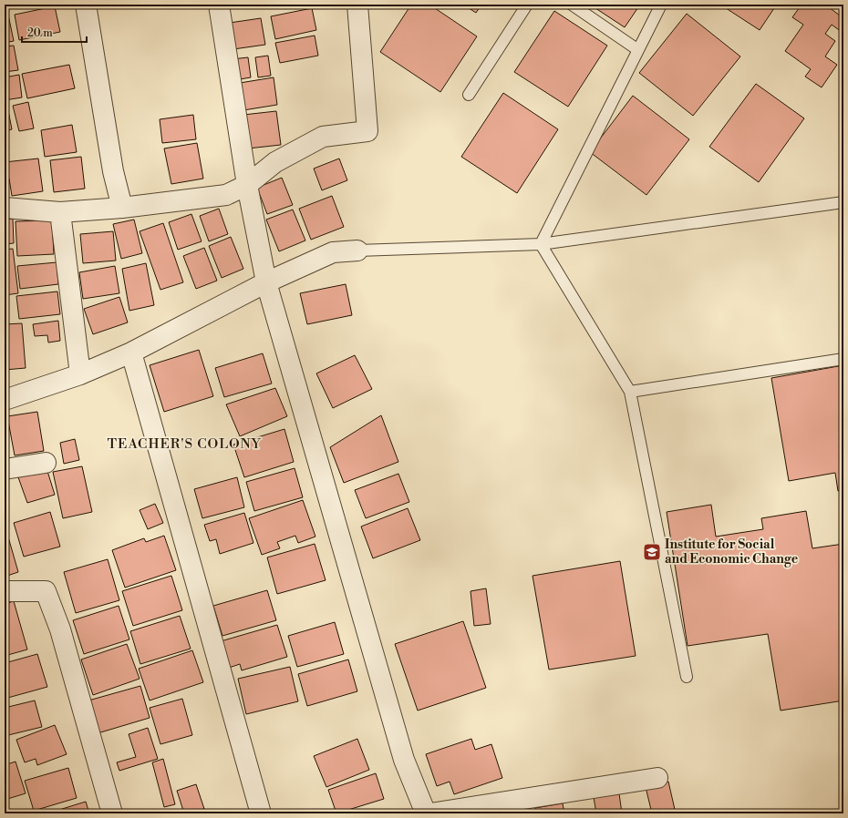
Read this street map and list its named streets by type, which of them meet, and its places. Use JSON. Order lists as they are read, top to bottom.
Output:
{
  "districts": ["TEACHER'S COLONY"],
  "places": {
    "school or university": ["Institute for Social and Economic Change"]
  },
  "scale_bar": "20 m"
}
